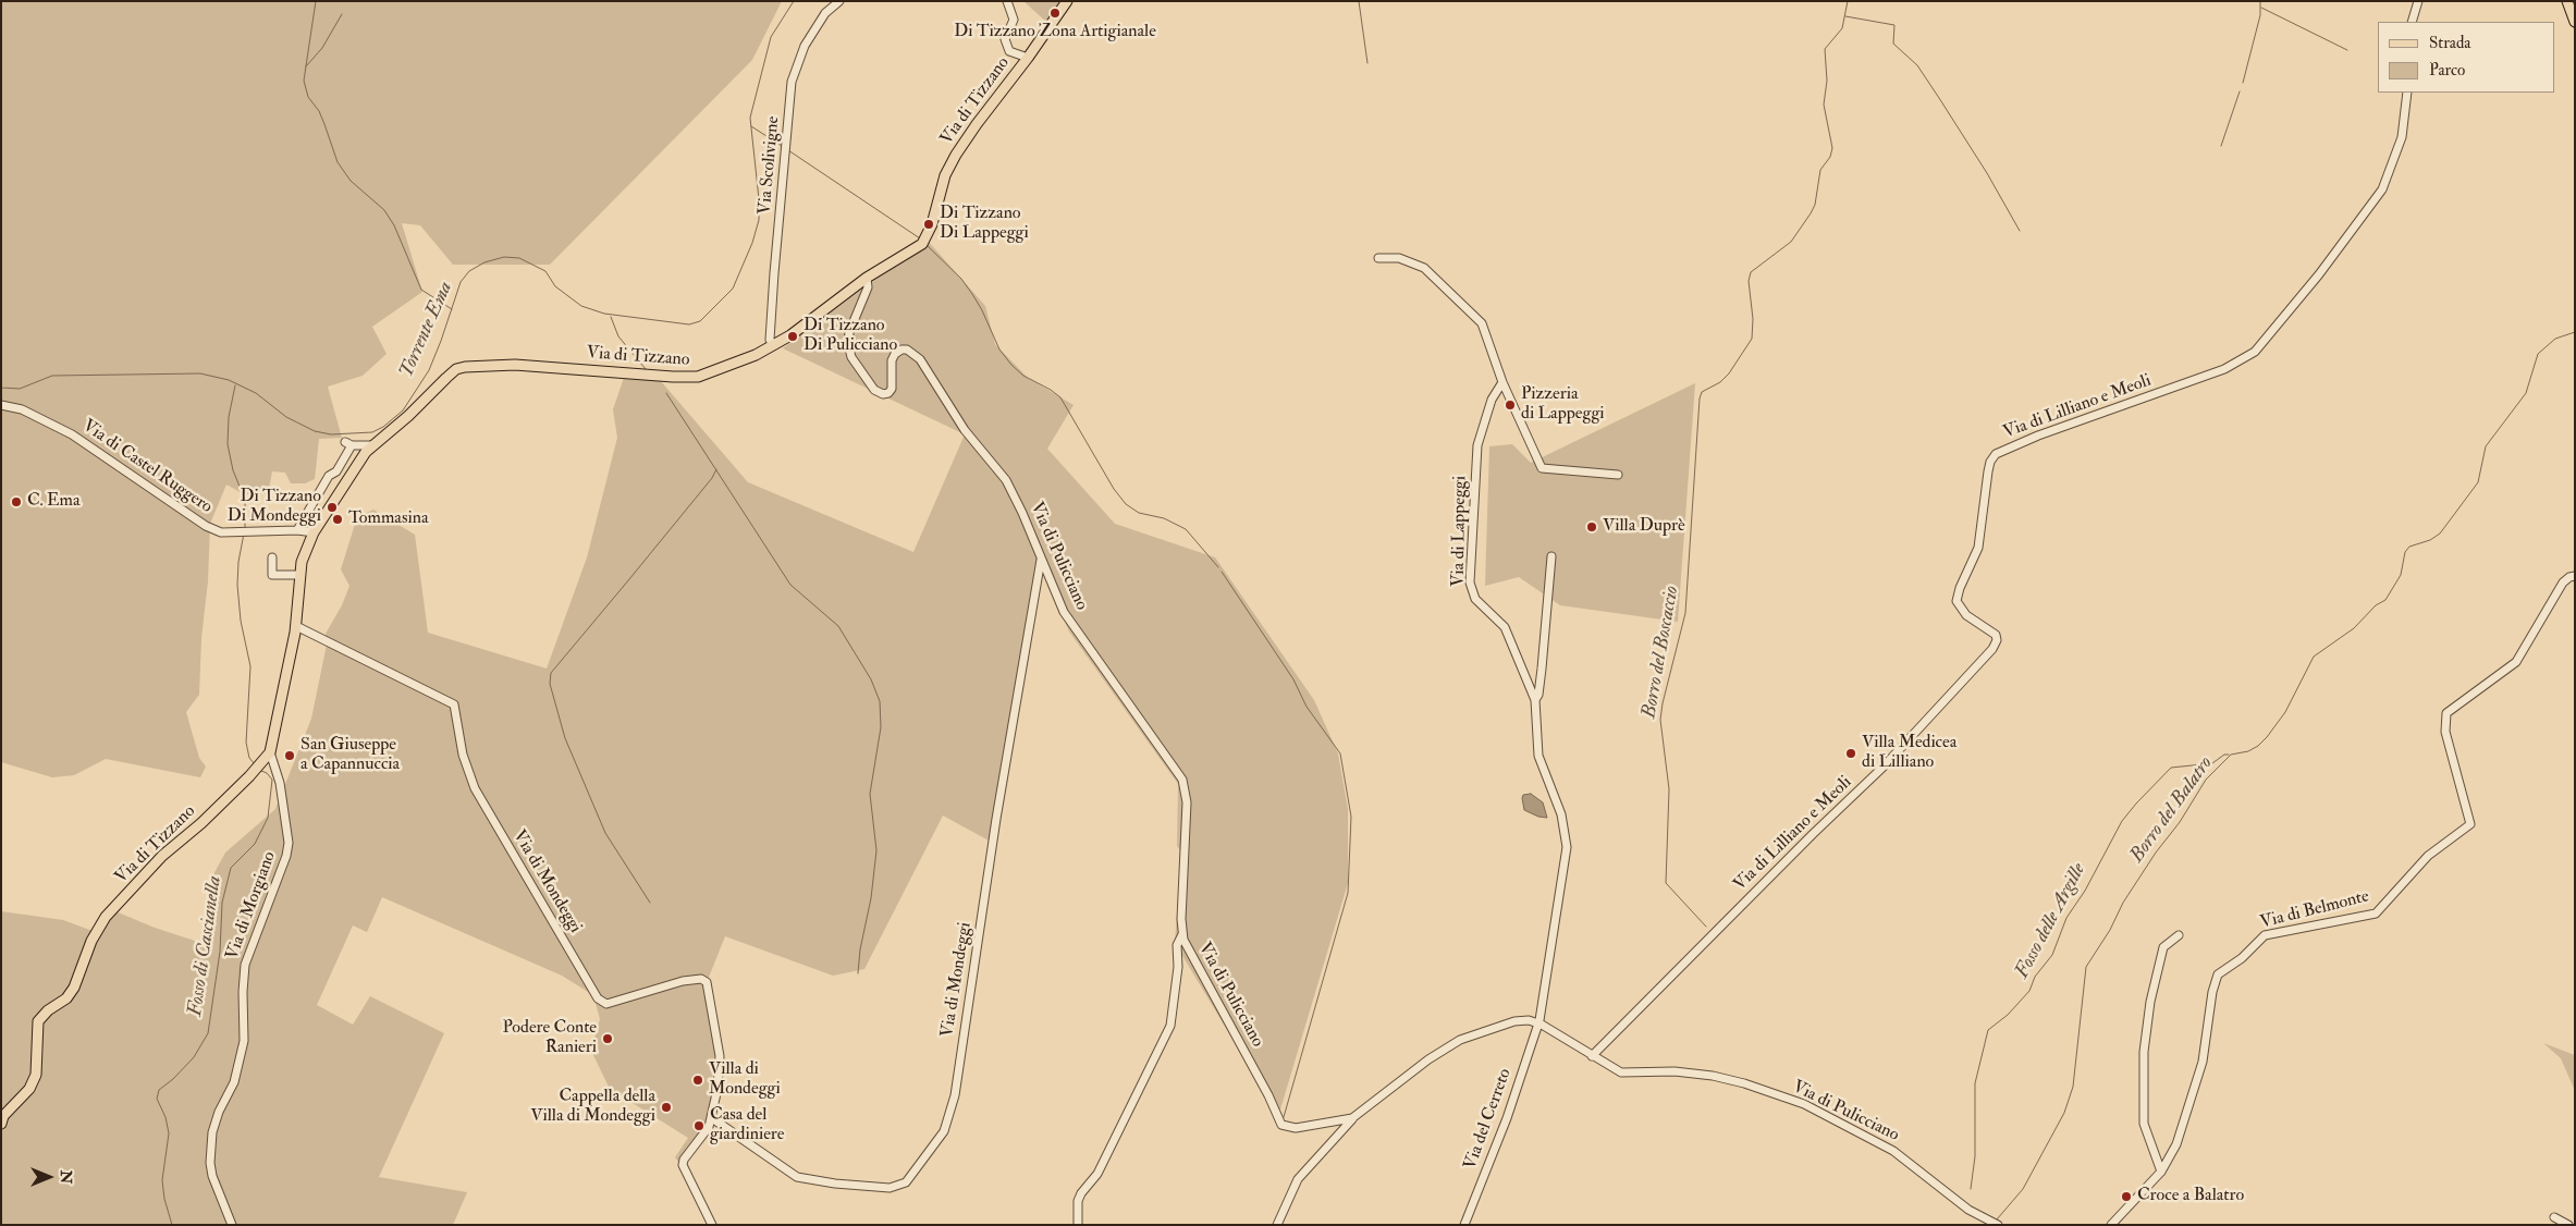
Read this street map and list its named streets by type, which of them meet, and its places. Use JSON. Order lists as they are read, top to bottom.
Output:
{
  "streets": {
    "main road": ["Via di Tizzano"],
    "street": [
      "Via Scolivigne",
      "Via di Lilliano e Meoli",
      "Via di Castel Ruggero",
      "Via di Lappeggi",
      "Via di Pulicciano",
      "Via di Mondeggi",
      "Via di Morgiano",
      "Via di Belmonte",
      "Via del Cerreto"
    ]
  },
  "crossings": [
    ["Via di Tizzano", "Via Scolivigne"],
    ["Via di Tizzano", "Via di Castel Ruggero"],
    ["Via di Tizzano", "Via di Pulicciano"],
    ["Via di Tizzano", "Via di Mondeggi"],
    ["Via di Tizzano", "Via di Morgiano"],
    ["Via di Lilliano e Meoli", "Via di Pulicciano"],
    ["Via di Lappeggi", "Via di Pulicciano"],
    ["Via di Lappeggi", "Via del Cerreto"],
    ["Via di Pulicciano", "Via di Mondeggi"],
    ["Via di Pulicciano", "Via del Cerreto"]
  ],
  "water": [
    "Torrente Ema",
    "Borro del Boscaccio",
    "Borro del Balatro",
    "Fosso delle Argille",
    "Fosso di Cascianella"
  ],
  "places": [
    "Di Tizzano Zona Artigianale",
    "Di Tizzano Di Lappeggi",
    "Di Tizzano Di Pulicciano",
    "Pizzeria di Lappeggi",
    "C. Ema",
    "Di Tizzano Di Mondeggi",
    "Tommasina",
    "Villa Duprè",
    "Villa Medicea di Lilliano",
    "San Giuseppe a Capannuccia",
    "Podere Conte Ranieri",
    "Villa di Mondeggi",
    "Cappella della Villa di Mondeggi",
    "Casa del giardiniere",
    "Croce a Balatro"
  ],
  "legend": ["Strada", "Parco"],
  "north": "right"
}
